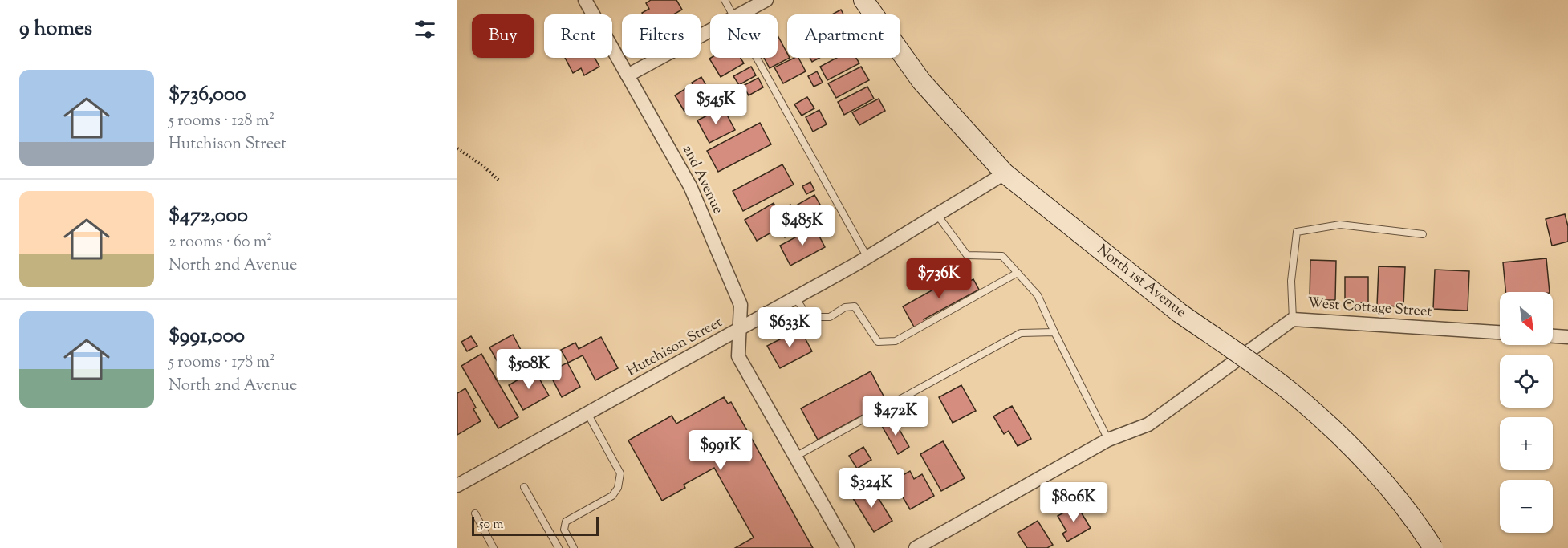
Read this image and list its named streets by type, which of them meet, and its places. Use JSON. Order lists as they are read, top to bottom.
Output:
{
  "streets": {
    "main road": ["North 1st Avenue"],
    "street": ["2nd Avenue", "West Cottage Street", "Hutchison Street"]
  },
  "crossings": [
    ["2nd Avenue", "Hutchison Street"],
    ["North 1st Avenue", "Hutchison Street"]
  ],
  "scale_bar": "50 m",
  "north": "bottom right",
  "page": {
    "heading": "9 homes",
    "chip": [
      "Buy",
      "Rent",
      "Filters",
      "New",
      "Apartment"
    ],
    "list": [
      {
        "name": "$736,000",
        "note": "5 rooms · 128 m² · Hutchison Street"
      },
      {
        "name": "$472,000",
        "note": "2 rooms · 60 m² · North 2nd Avenue"
      },
      {
        "name": "$991,000",
        "note": "5 rooms · 178 m² · North 2nd Avenue"
      }
    ],
    "price": [
      "$545K",
      "$485K",
      "$736K",
      "$633K",
      "$508K",
      "$472K",
      "$991K",
      "$324K",
      "$806K"
    ],
    "map_buttons": ["+", "−"],
    "scale": "50 m"
  }
}
